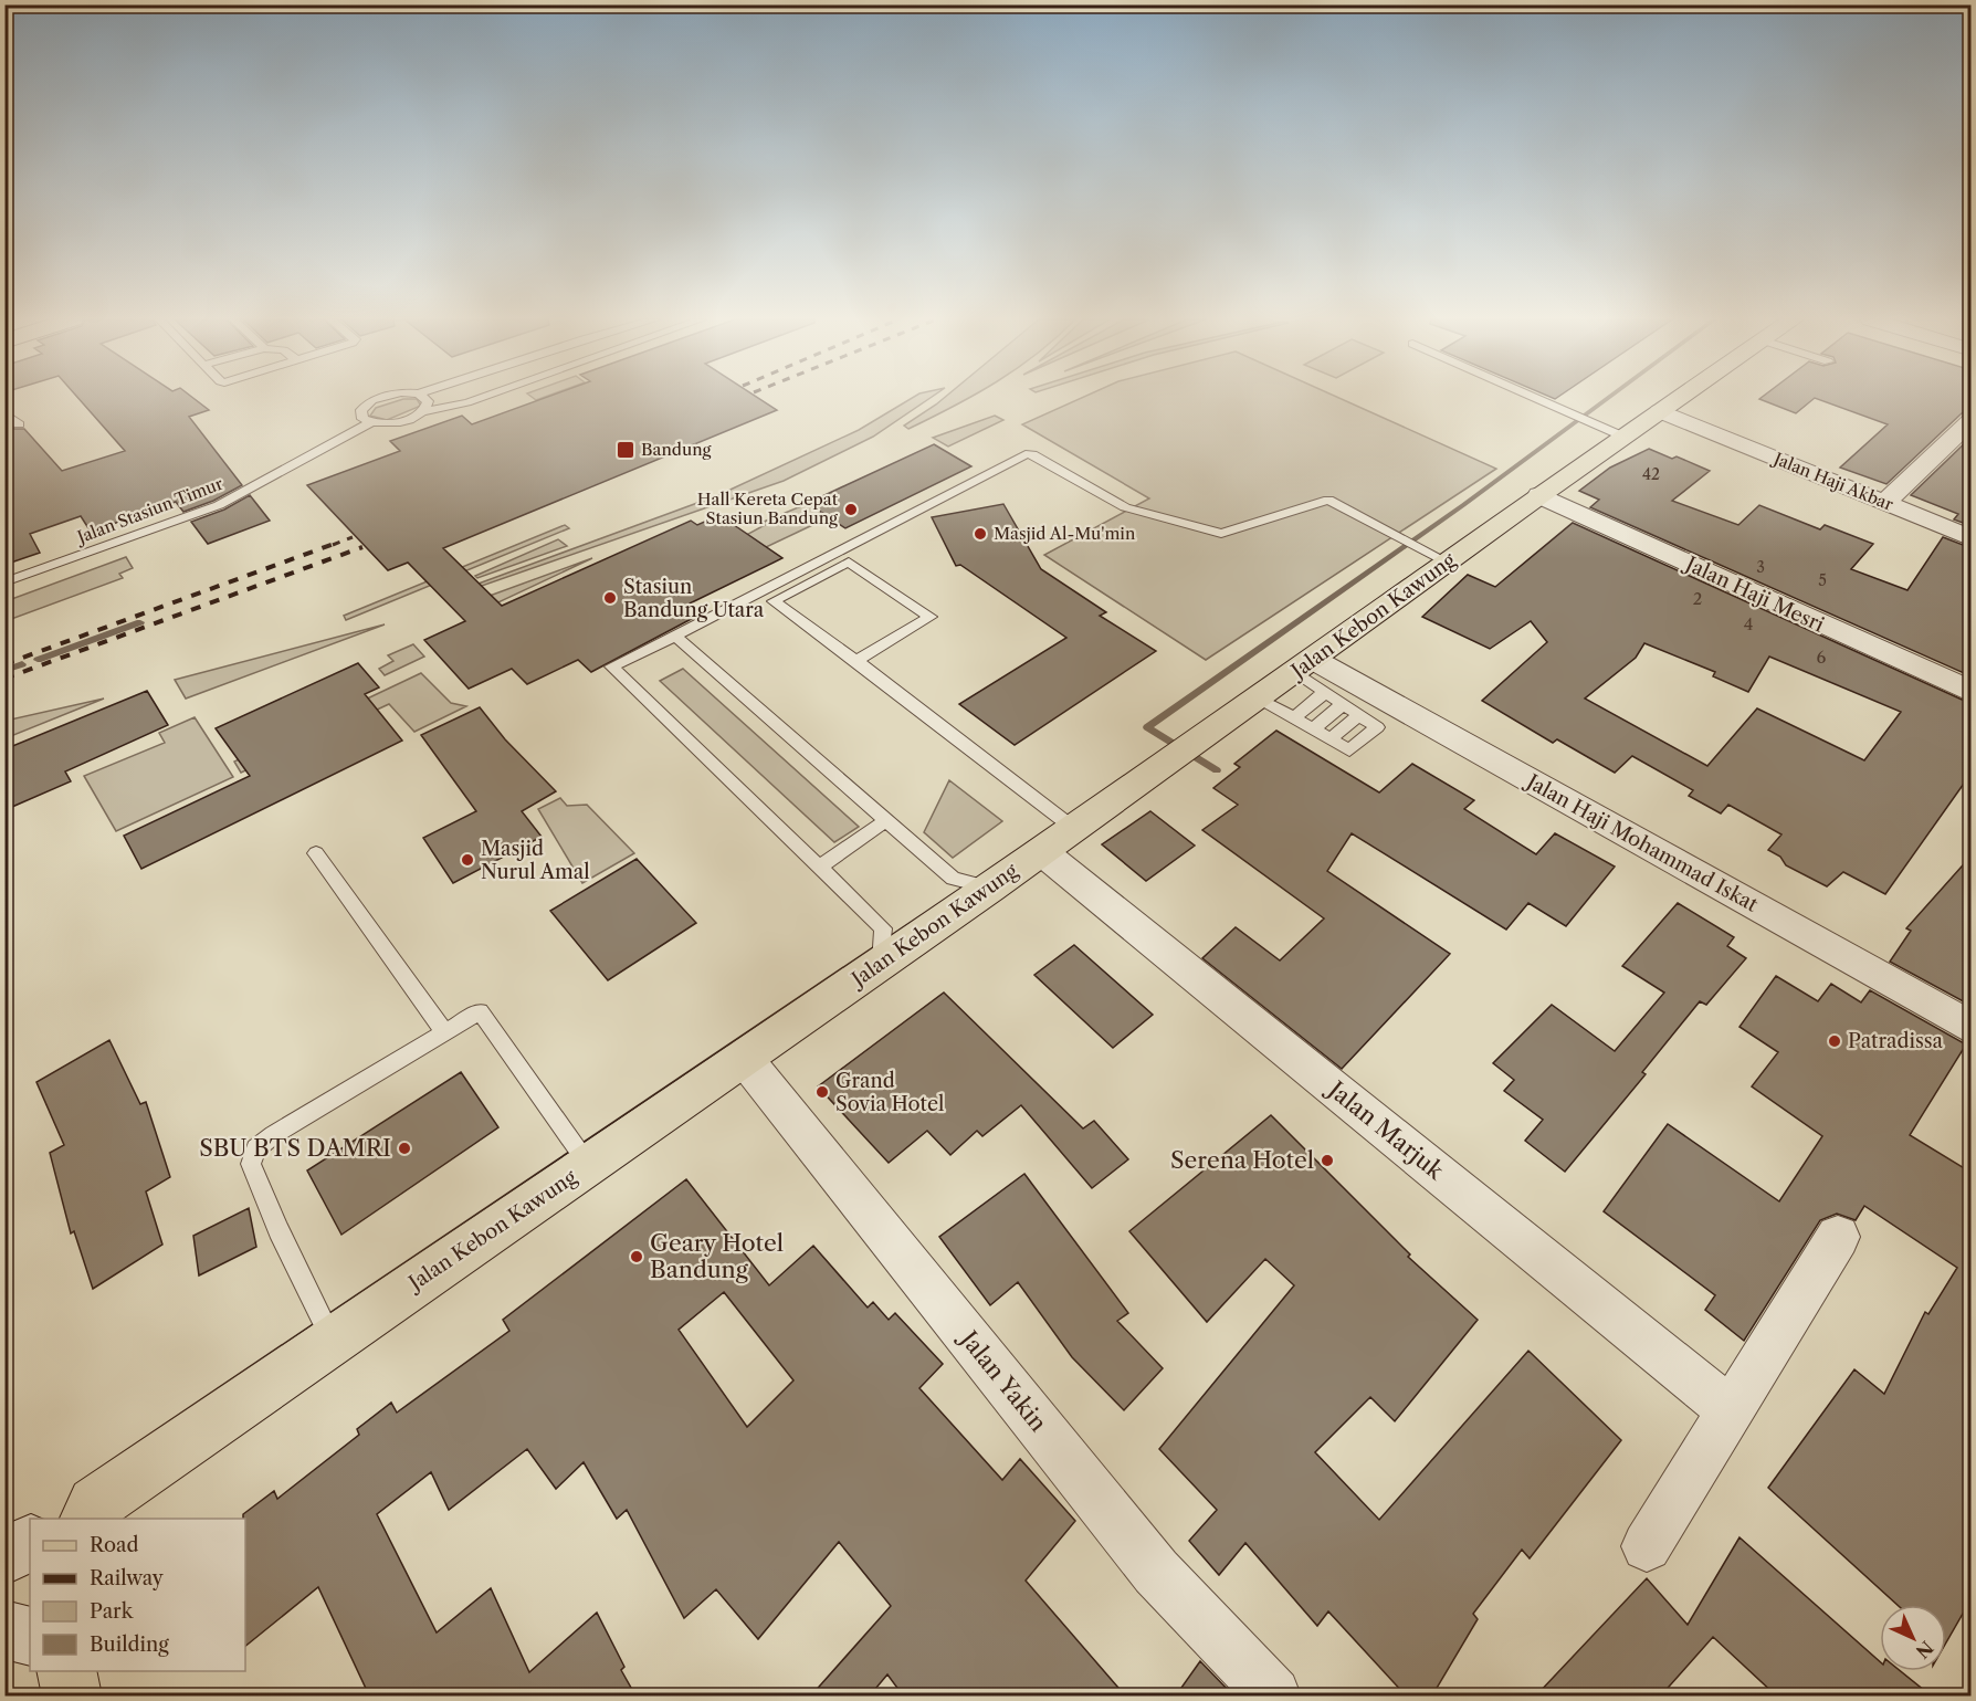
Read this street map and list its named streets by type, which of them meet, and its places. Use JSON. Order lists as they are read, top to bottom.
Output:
{
  "streets": {
    "main road": ["Jalan Kebon Kawung"],
    "street": [
      "Jalan Haji Akbar",
      "Jalan Haji Mesri",
      "Jalan Haji Mohammad Iskat",
      "Jalan Marjuk",
      "Jalan Yakin"
    ],
    "lane": ["Jalan Stasiun Timur"]
  },
  "crossings": [
    ["Jalan Haji Akbar", "Jalan Kebon Kawung"],
    ["Jalan Haji Mesri", "Jalan Kebon Kawung"],
    ["Jalan Kebon Kawung", "Jalan Haji Mohammad Iskat"],
    ["Jalan Kebon Kawung", "Jalan Marjuk"],
    ["Jalan Kebon Kawung", "Jalan Yakin"]
  ],
  "places": {
    "transit": ["Bandung"],
    "other": [
      "Hall Kereta Cepat Stasiun Bandung",
      "Masjid Al-Mu'min",
      "Stasiun Bandung Utara",
      "Masjid Nurul Amal",
      "Patradissa",
      "Grand Sovia Hotel",
      "SBU BTS DAMRI",
      "Serena Hotel",
      "Geary Hotel Bandung"
    ]
  },
  "house_numbers": [
    "42",
    "3",
    "5",
    "2",
    "4",
    "6"
  ],
  "legend": [
    "Road",
    "Railway",
    "Park",
    "Building"
  ],
  "north": "bottom right"
}
